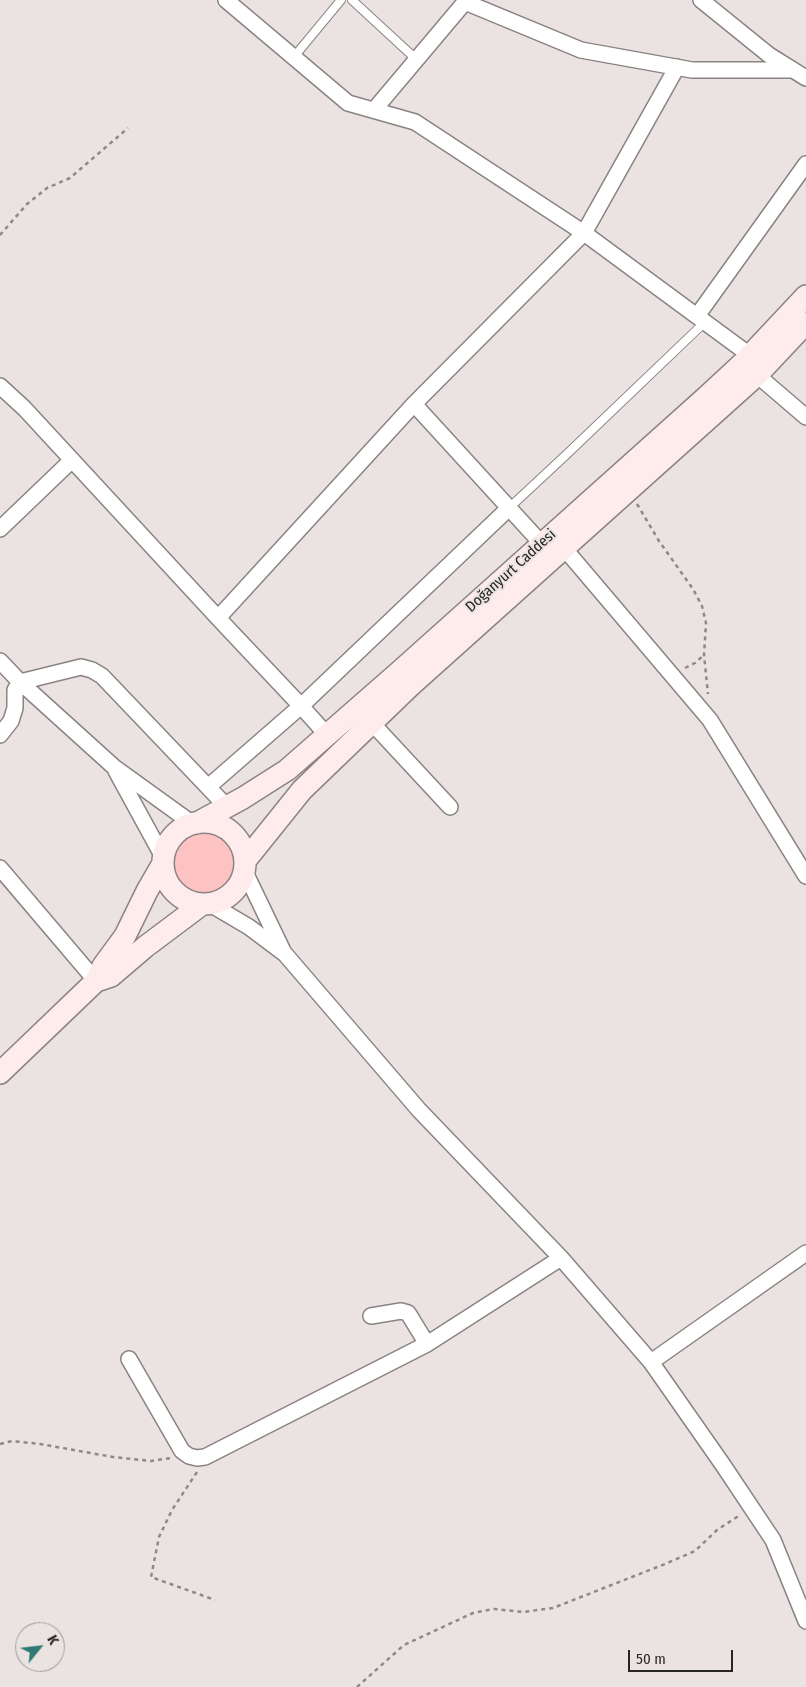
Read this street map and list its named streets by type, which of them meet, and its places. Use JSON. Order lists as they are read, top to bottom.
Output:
{
  "streets": {
    "street": ["Doğanyurt Caddesi"]
  },
  "scale_bar": "50 m",
  "north": "top right"
}
